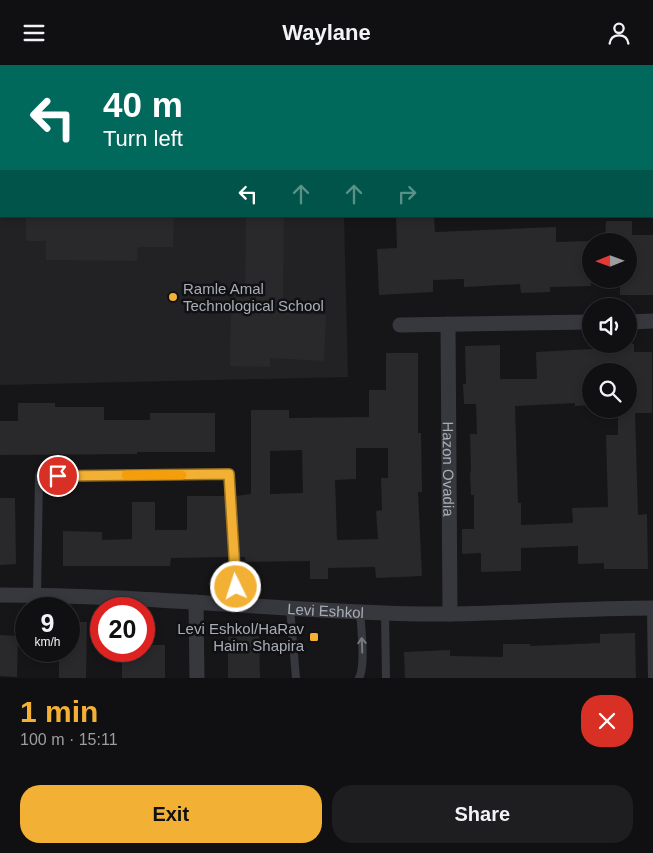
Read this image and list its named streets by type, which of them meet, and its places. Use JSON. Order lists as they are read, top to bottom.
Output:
{
  "streets": {
    "street": ["Hazon Ovadia", "Levi Eshkol"]
  },
  "crossings": [
    ["Hazon Ovadia", "Levi Eshkol"]
  ],
  "places": {
    "other": ["Ramle Amal Technological School"],
    "transit": ["Levi Eshkol/HaRav Haim Shapira"]
  },
  "north": "left",
  "page": {
    "header": "Waylane",
    "turn": ["40 m", "Turn left"],
    "speed": "9 km/h",
    "limit": "20",
    "heading": ["1 min", "100 m · 15:11"],
    "buttons": ["Exit", "Share"]
  }
}
